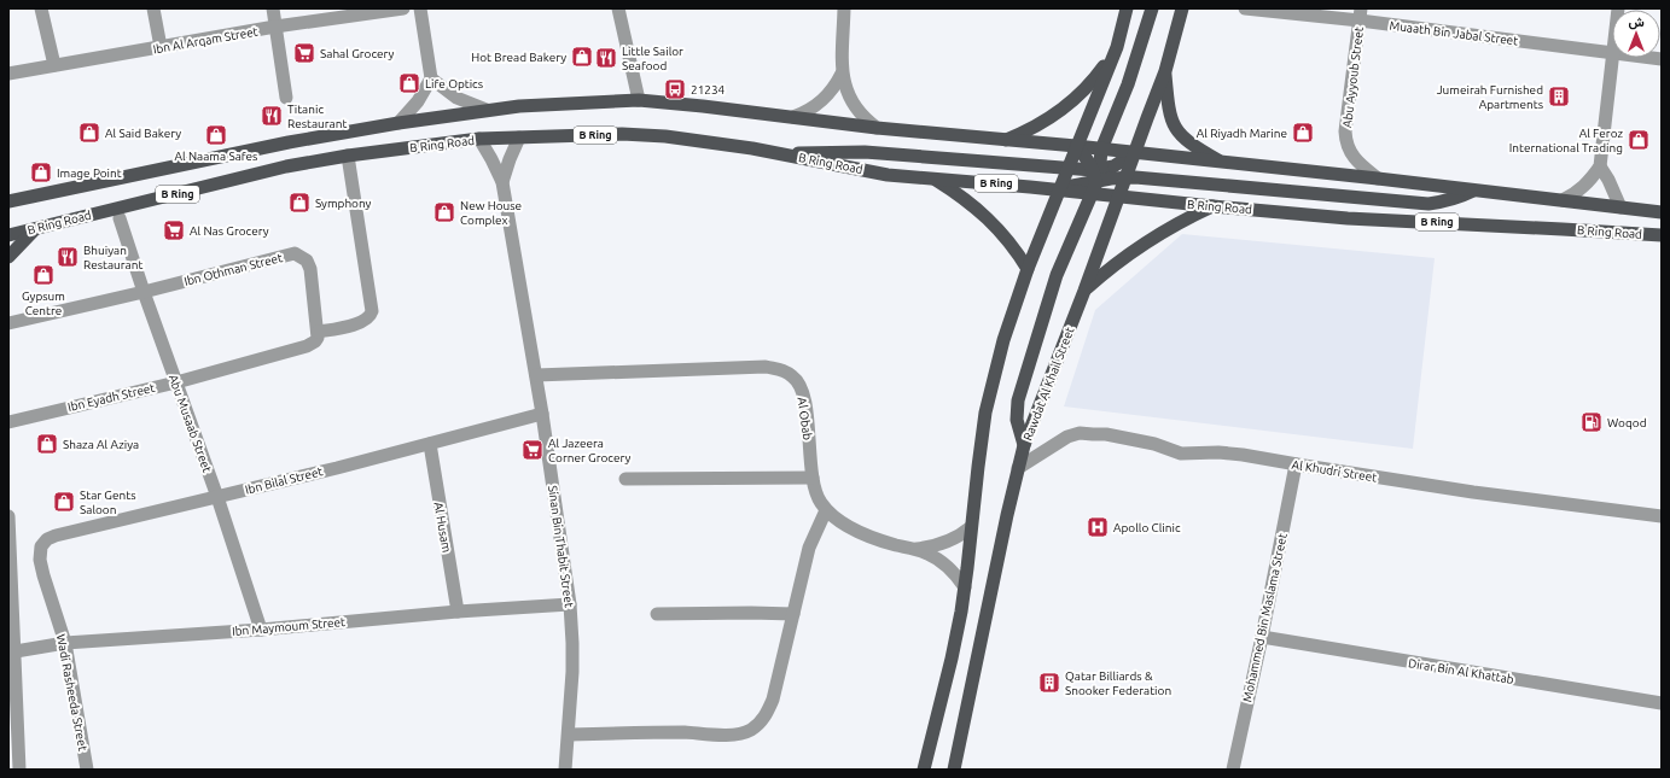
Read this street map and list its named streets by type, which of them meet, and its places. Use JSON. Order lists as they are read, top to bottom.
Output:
{
  "streets": {
    "main road": ["B Ring", "B Ring Road", "Rawdat Al Khail Street"],
    "street": [
      "Muaath Bin Jabal Street",
      "Ibn Al Arqam Street",
      "Abu Ayyoub Street",
      "Ibn Othman Street",
      "Ibn Eyadh Street",
      "Al Obab",
      "Abu Musaab Street",
      "Al Khudri Street",
      "Ibn Bilal Street",
      "Al Husam",
      "Sinan Bin Thabit Street",
      "Mohammed Bin Maslama Street",
      "Ibn Maymoum Street",
      "Dirar Bin Al Khattab",
      "Wadi Rasheeda Street"
    ]
  },
  "crossings": [
    ["Muaath Bin Jabal Street", "Abu Ayyoub Street"],
    ["Abu Ayyoub Street", "B Ring Road"],
    ["B Ring Road", "Rawdat Al Khail Street"],
    ["B Ring Road", "Sinan Bin Thabit Street"],
    ["Ibn Othman Street", "Ibn Eyadh Street"],
    ["Ibn Othman Street", "Abu Musaab Street"],
    ["Rawdat Al Khail Street", "Al Khudri Street"],
    ["Ibn Eyadh Street", "Abu Musaab Street"],
    ["Al Obab", "Sinan Bin Thabit Street"],
    ["Abu Musaab Street", "Ibn Bilal Street"],
    ["Abu Musaab Street", "Ibn Maymoum Street"],
    ["Al Khudri Street", "Mohammed Bin Maslama Street"],
    ["Ibn Bilal Street", "Al Husam"],
    ["Ibn Bilal Street", "Sinan Bin Thabit Street"],
    ["Ibn Bilal Street", "Wadi Rasheeda Street"],
    ["Al Husam", "Ibn Maymoum Street"],
    ["Sinan Bin Thabit Street", "Ibn Maymoum Street"],
    ["Mohammed Bin Maslama Street", "Dirar Bin Al Khattab"],
    ["Ibn Maymoum Street", "Wadi Rasheeda Street"]
  ],
  "places": {
    "supermarket": ["Sahal Grocery", "Al Nas Grocery", "Al Jazeera Corner Grocery"],
    "shop": [
      "Hot Bread Bakery",
      "Life Optics",
      "Al Said Bakery",
      "Al Riyadh Marine",
      "Al Naama Safes",
      "Al Feroz International Trading",
      "Image Point",
      "Symphony",
      "New House Complex",
      "Gypsum Centre",
      "Shaza Al Aziya",
      "Star Gents Saloon"
    ],
    "restaurant": ["Little Sailor Seafood", "Titanic Restaurant", "Bhuiyan Restaurant"],
    "bus stop": ["21234"],
    "building": ["Jumeirah Furnished Apartments", "Qatar Billiards & Snooker Federation"],
    "fuel station": ["Woqod"],
    "hospital": ["Apollo Clinic"]
  },
  "north": "top"
}
